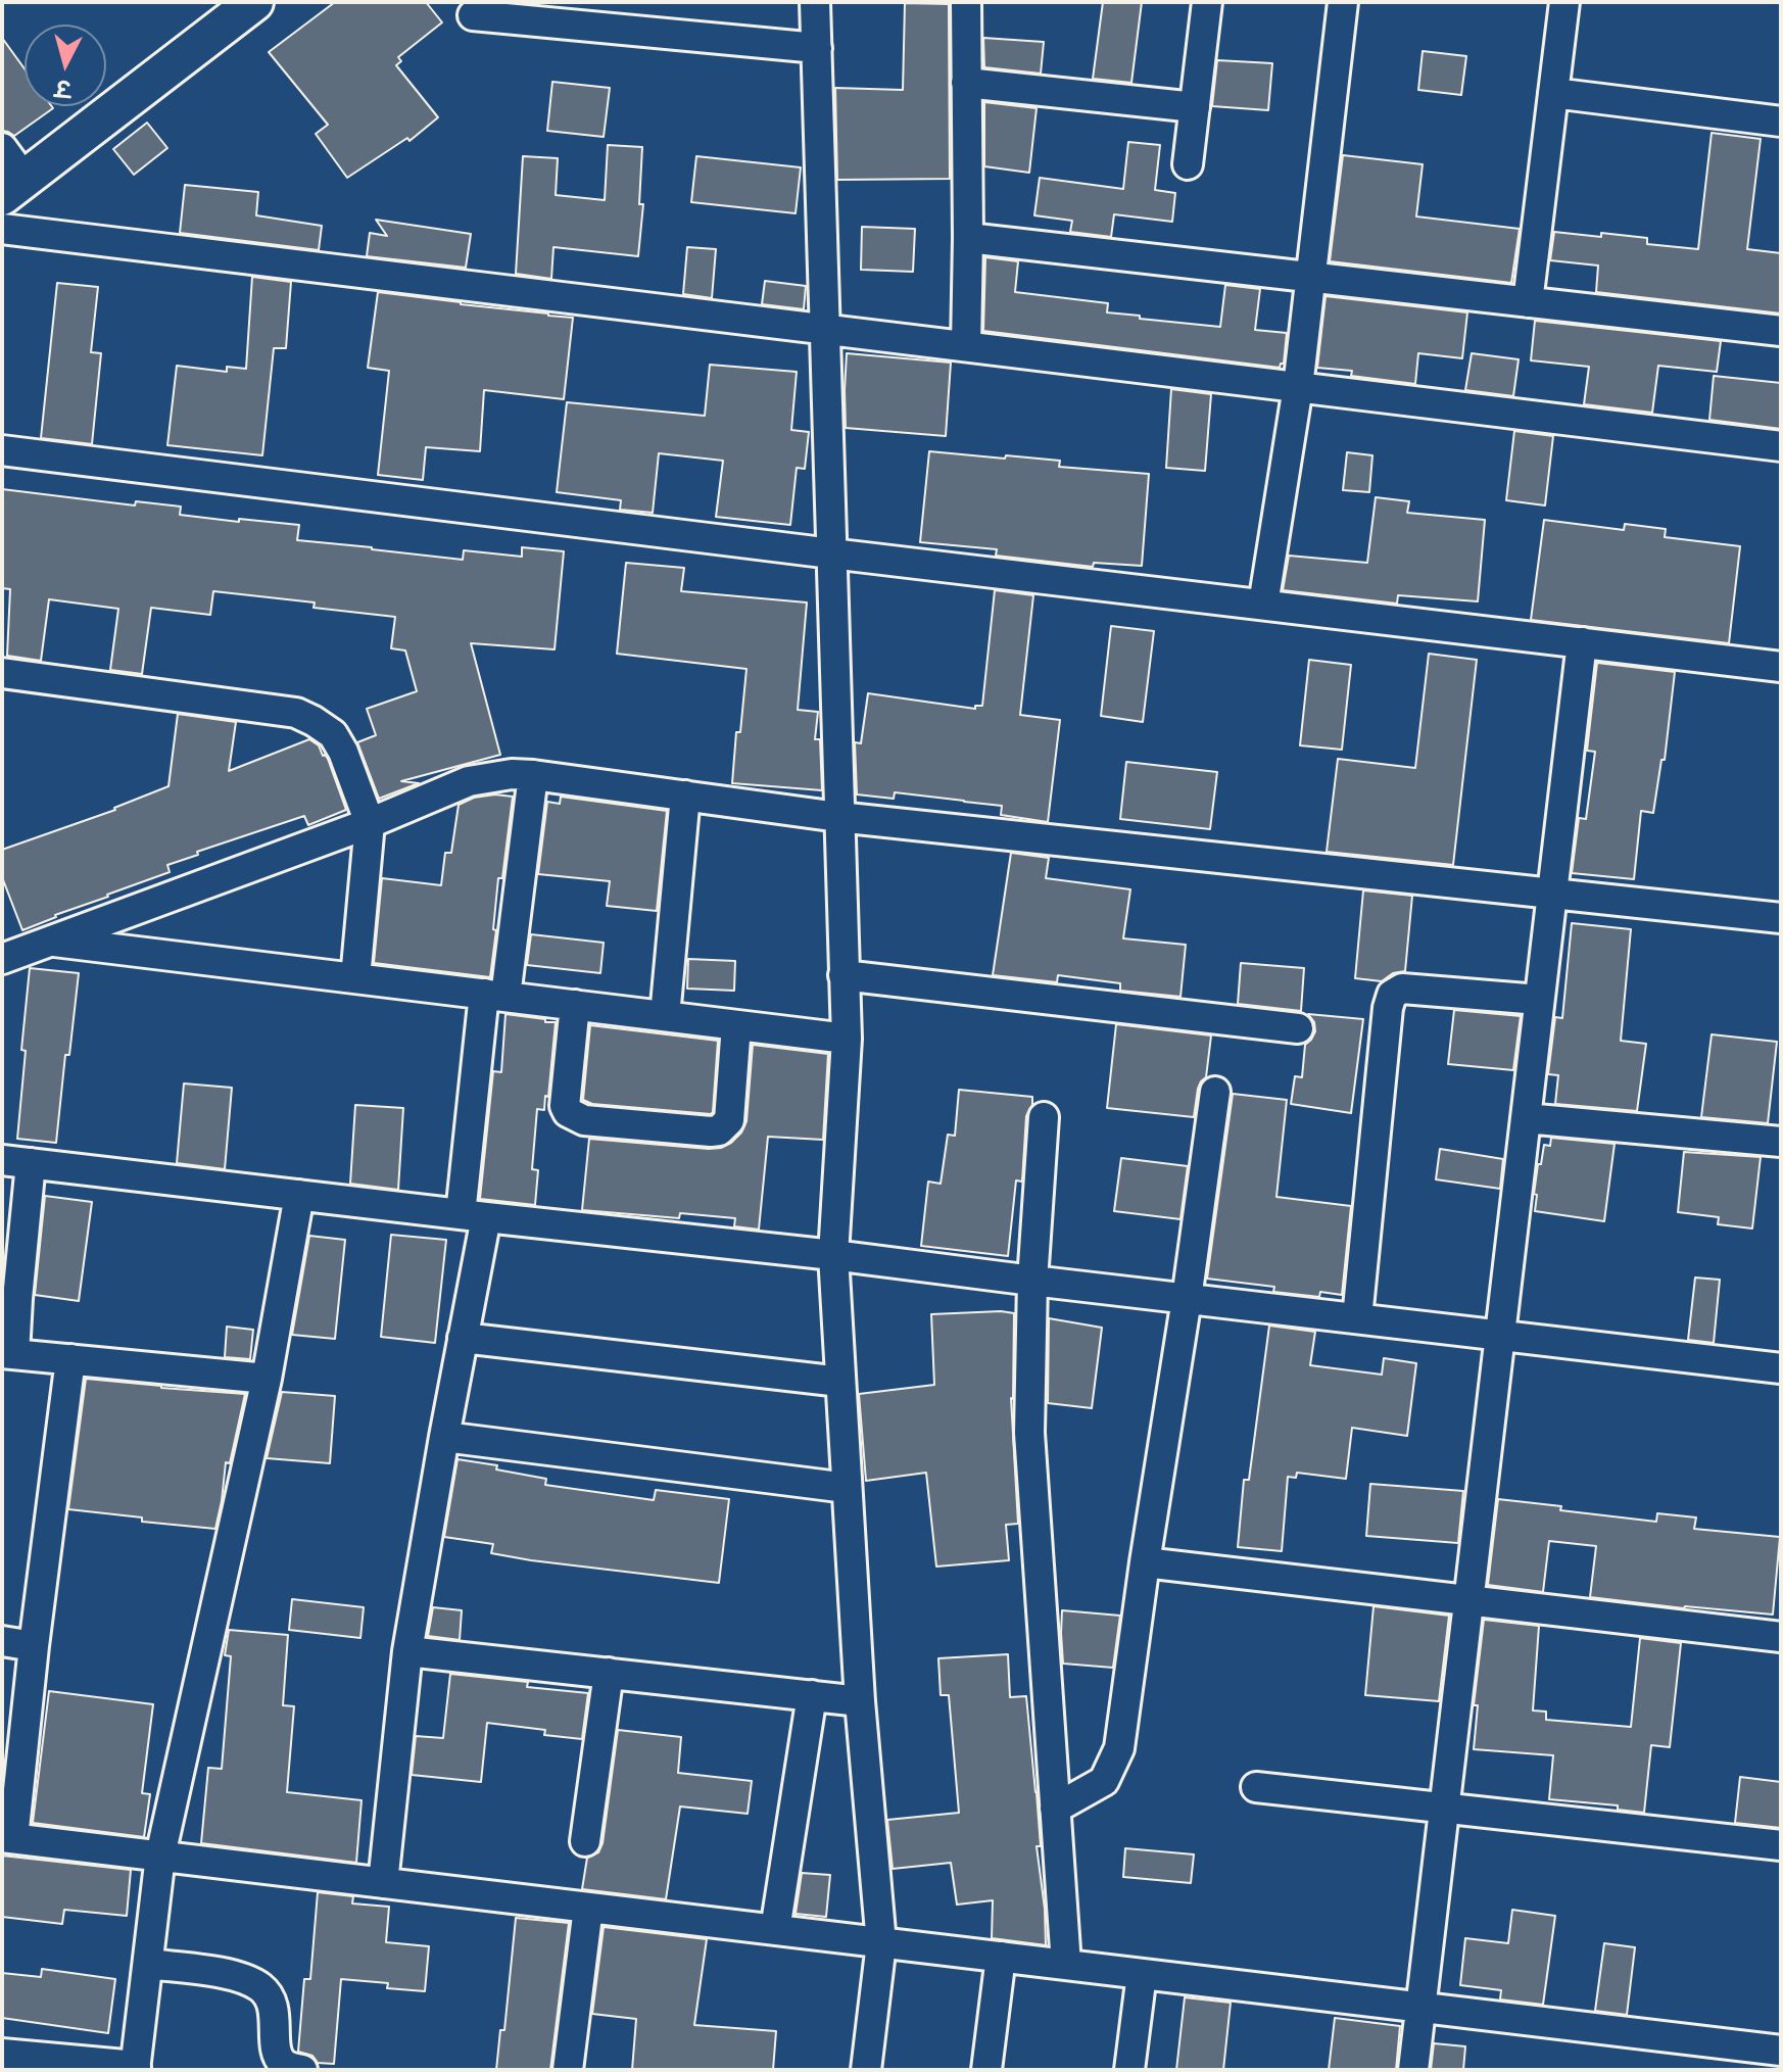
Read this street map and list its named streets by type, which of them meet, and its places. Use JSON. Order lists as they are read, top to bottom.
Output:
{
  "north": "bottom"
}
